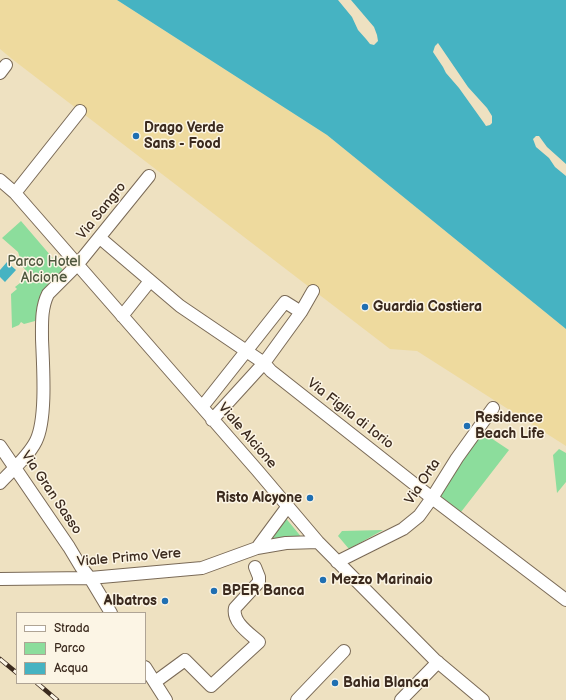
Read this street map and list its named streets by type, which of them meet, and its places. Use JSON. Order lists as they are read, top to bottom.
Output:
{
  "streets": {
    "street": [
      "Via Sangro",
      "Via Figlia di Iorio",
      "Viale Alcione",
      "Via Orta",
      "Via Gran Sasso",
      "Viale Primo Vere"
    ]
  },
  "crossings": [
    ["Via Sangro", "Via Figlia di Iorio"],
    ["Via Sangro", "Viale Alcione"],
    ["Via Sangro", "Via Gran Sasso"],
    ["Via Figlia di Iorio", "Via Orta"],
    ["Viale Alcione", "Via Orta"],
    ["Viale Alcione", "Viale Primo Vere"],
    ["Via Gran Sasso", "Viale Primo Vere"]
  ],
  "parks": ["Parco Hotel Alcione"],
  "places": [
    "Drago Verde Sans - Food",
    "Guardia Costiera",
    "Residence Beach Life",
    "Risto Alcyone",
    "Mezzo Marinaio",
    "BPER Banca",
    "Albatros",
    "Bahia Blanca"
  ],
  "legend": ["Strada", "Parco", "Acqua"]
}
